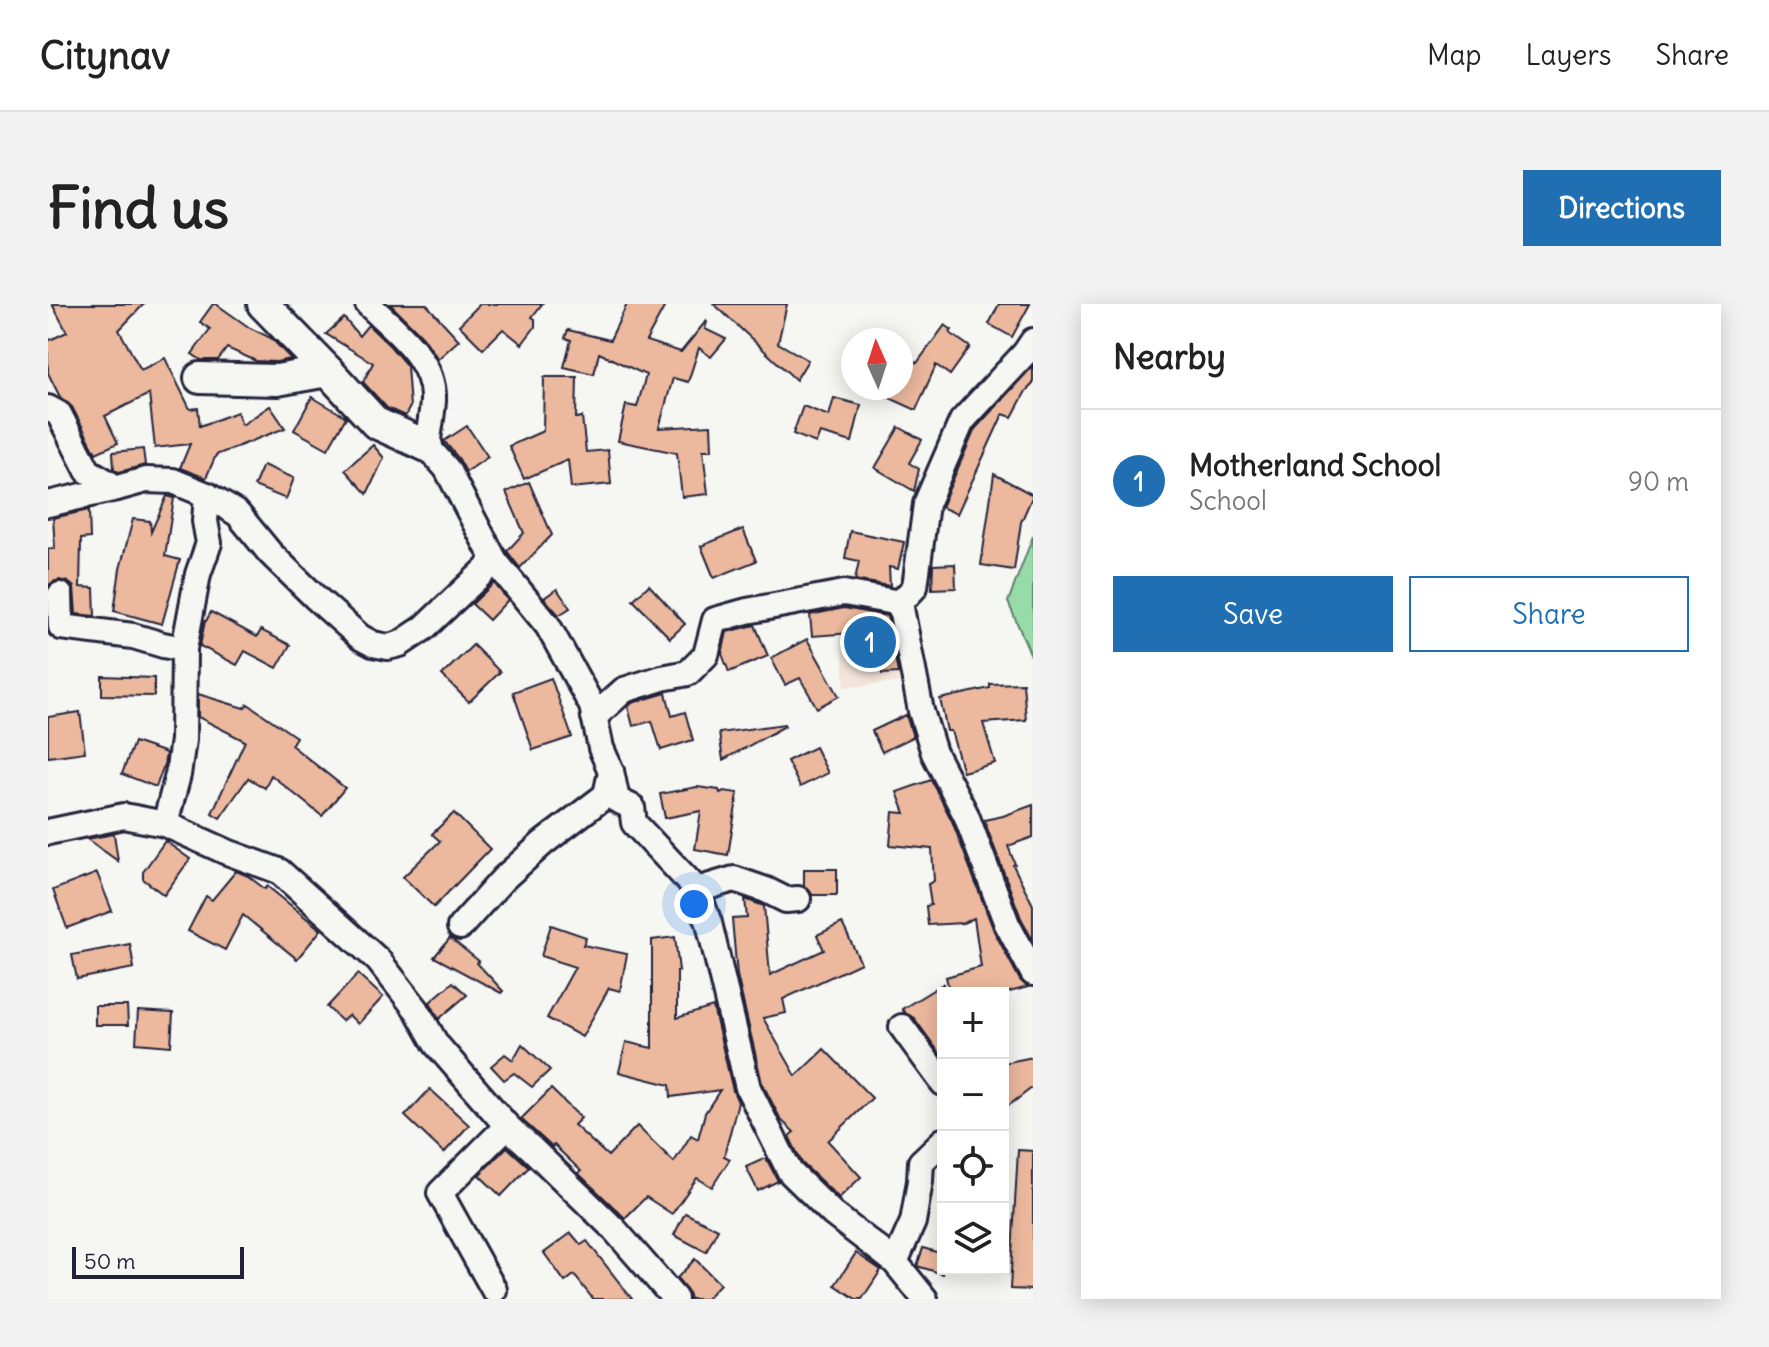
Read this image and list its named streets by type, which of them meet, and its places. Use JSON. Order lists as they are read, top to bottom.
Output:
{
  "scale_bar": "50 m",
  "north": "top",
  "page": {
    "header": "Citynav",
    "nav": ["Map", "Layers", "Share"],
    "buttons": [
      "Directions",
      ["Save", "Share"]
    ],
    "title": "Find us",
    "heading": "Nearby",
    "list": [
      {
        "mark": "1",
        "name": "Motherland School",
        "note": "School",
        "value": "90 m"
      }
    ],
    "pins": "1",
    "map_buttons": ["+", "−"],
    "scale": "50 m"
  }
}
